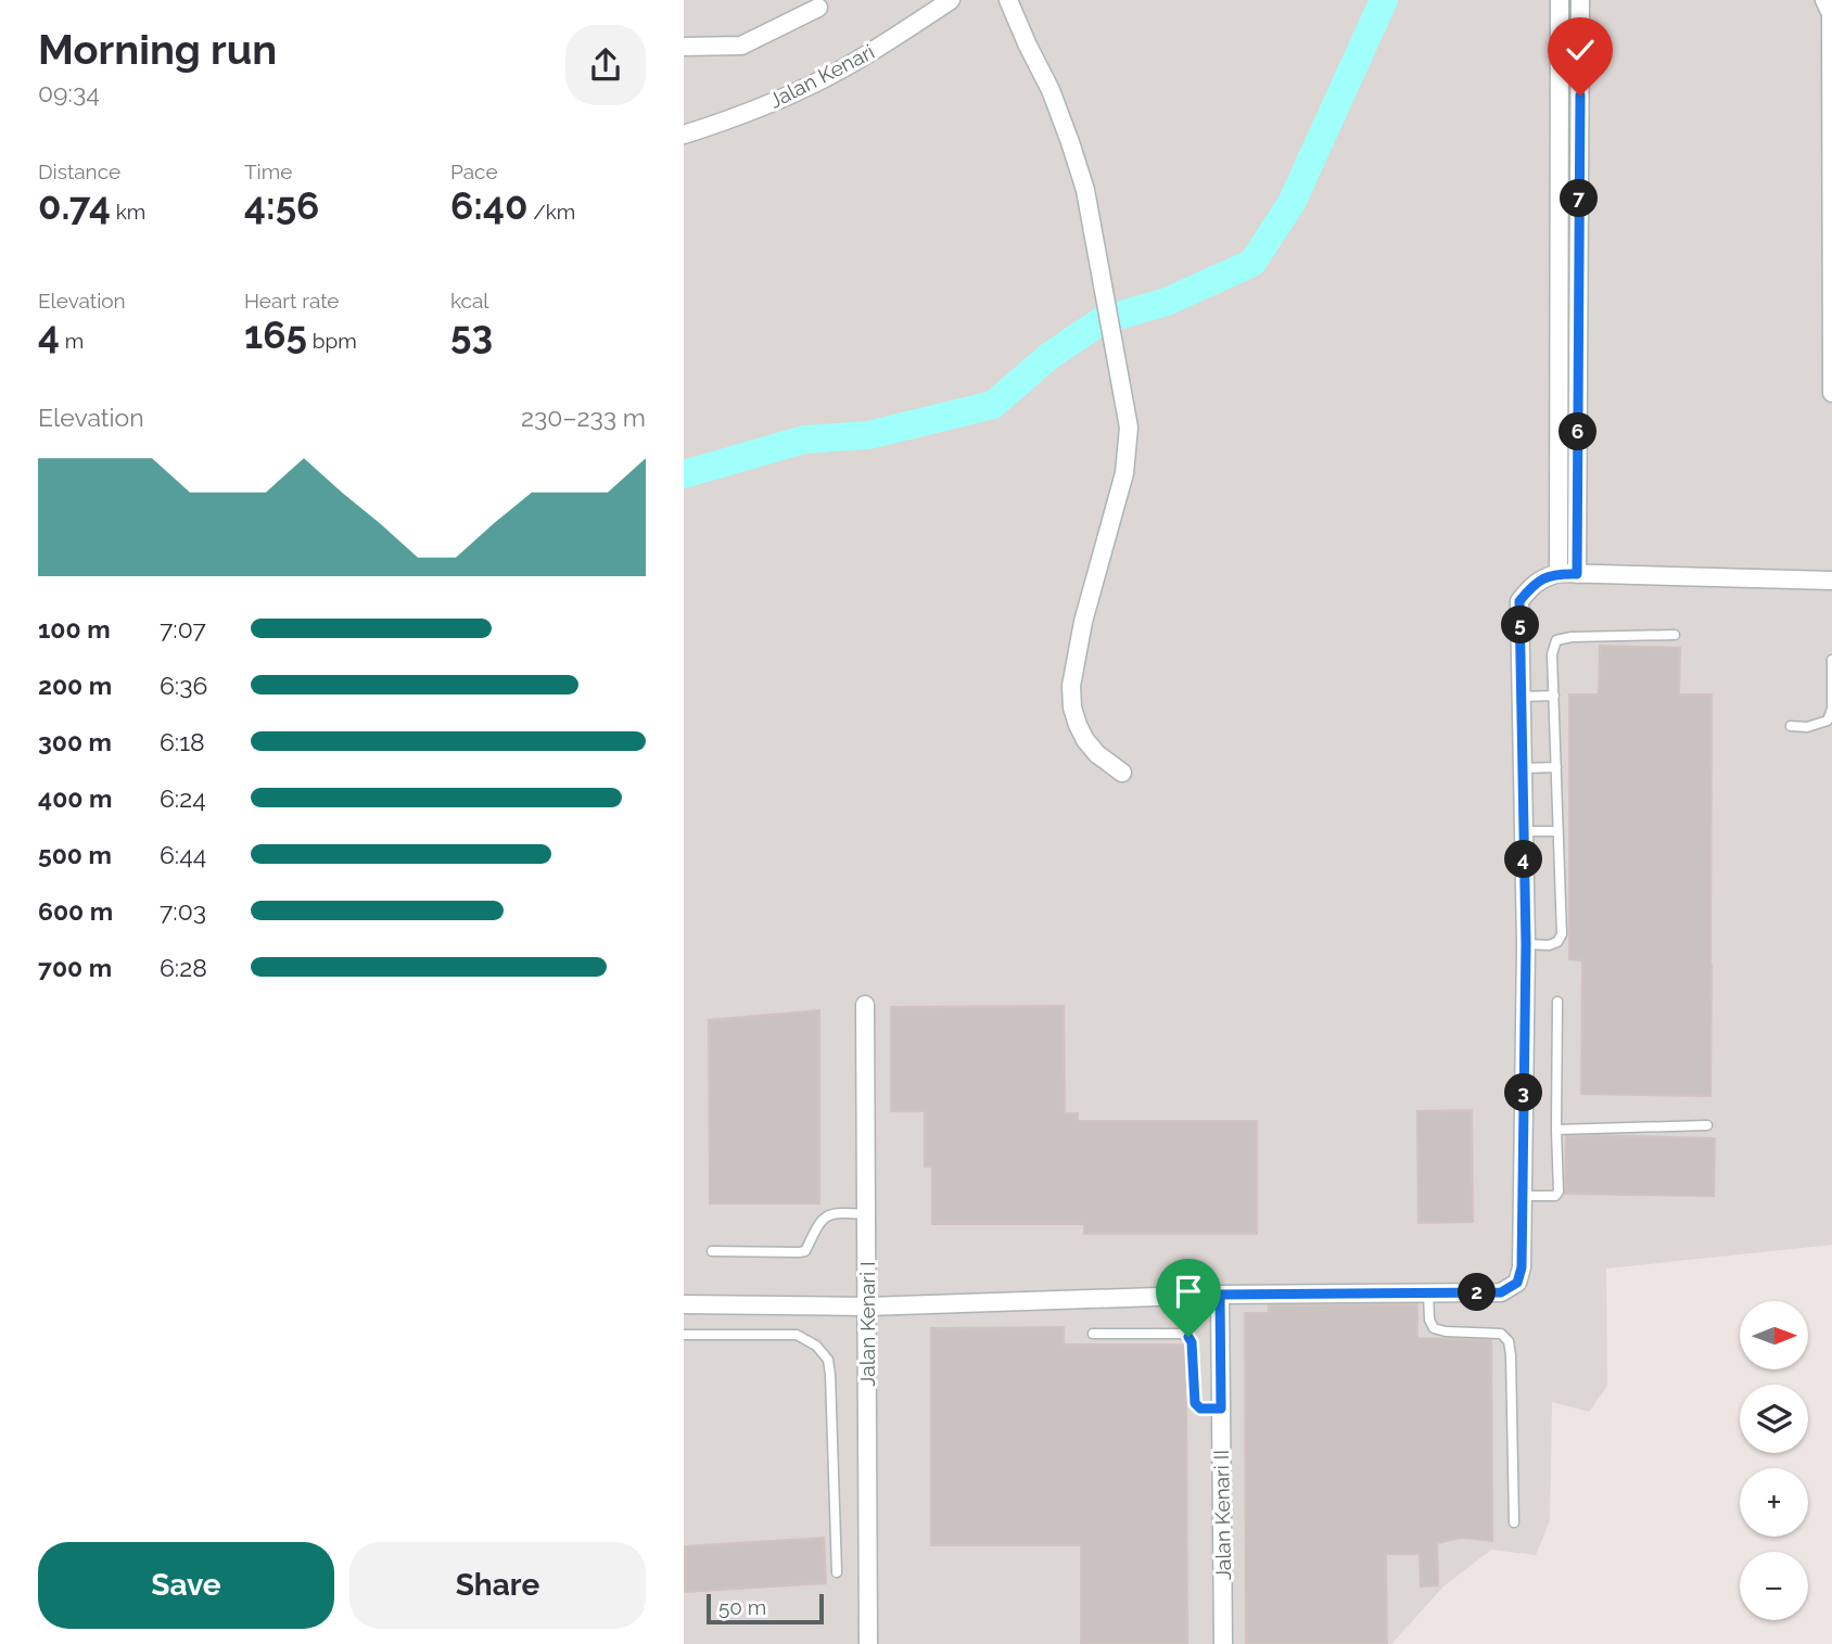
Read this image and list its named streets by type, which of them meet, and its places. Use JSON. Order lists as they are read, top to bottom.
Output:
{
  "streets": {
    "street": ["Jalan Kenari", "Jalan Kenari I", "Jalan Kenari II"]
  },
  "scale_bar": "50 m",
  "north": "right",
  "page": {
    "heading": ["Morning run", "09:34"],
    "stats": [
      ["Distance", "0.74 km"],
      ["Time", "4:56"],
      ["Pace", "6:40 /km"],
      ["Elevation", "4 m"],
      ["Heart rate", "165 bpm"],
      ["kcal", "53"]
    ],
    "pins": [
      "7",
      "6",
      "5",
      "4",
      "3",
      "2"
    ],
    "chart": ["Elevation", "230–233 m"],
    "list": [
      {
        "name": "100 m",
        "note": "7:07"
      },
      {
        "name": "200 m",
        "note": "6:36"
      },
      {
        "name": "300 m",
        "note": "6:18"
      },
      {
        "name": "400 m",
        "note": "6:24"
      },
      {
        "name": "500 m",
        "note": "6:44"
      },
      {
        "name": "600 m",
        "note": "7:03"
      },
      {
        "name": "700 m",
        "note": "6:28"
      }
    ],
    "map_buttons": ["+", "−"],
    "buttons": ["Save", "Share"],
    "scale": "50 m"
  }
}
